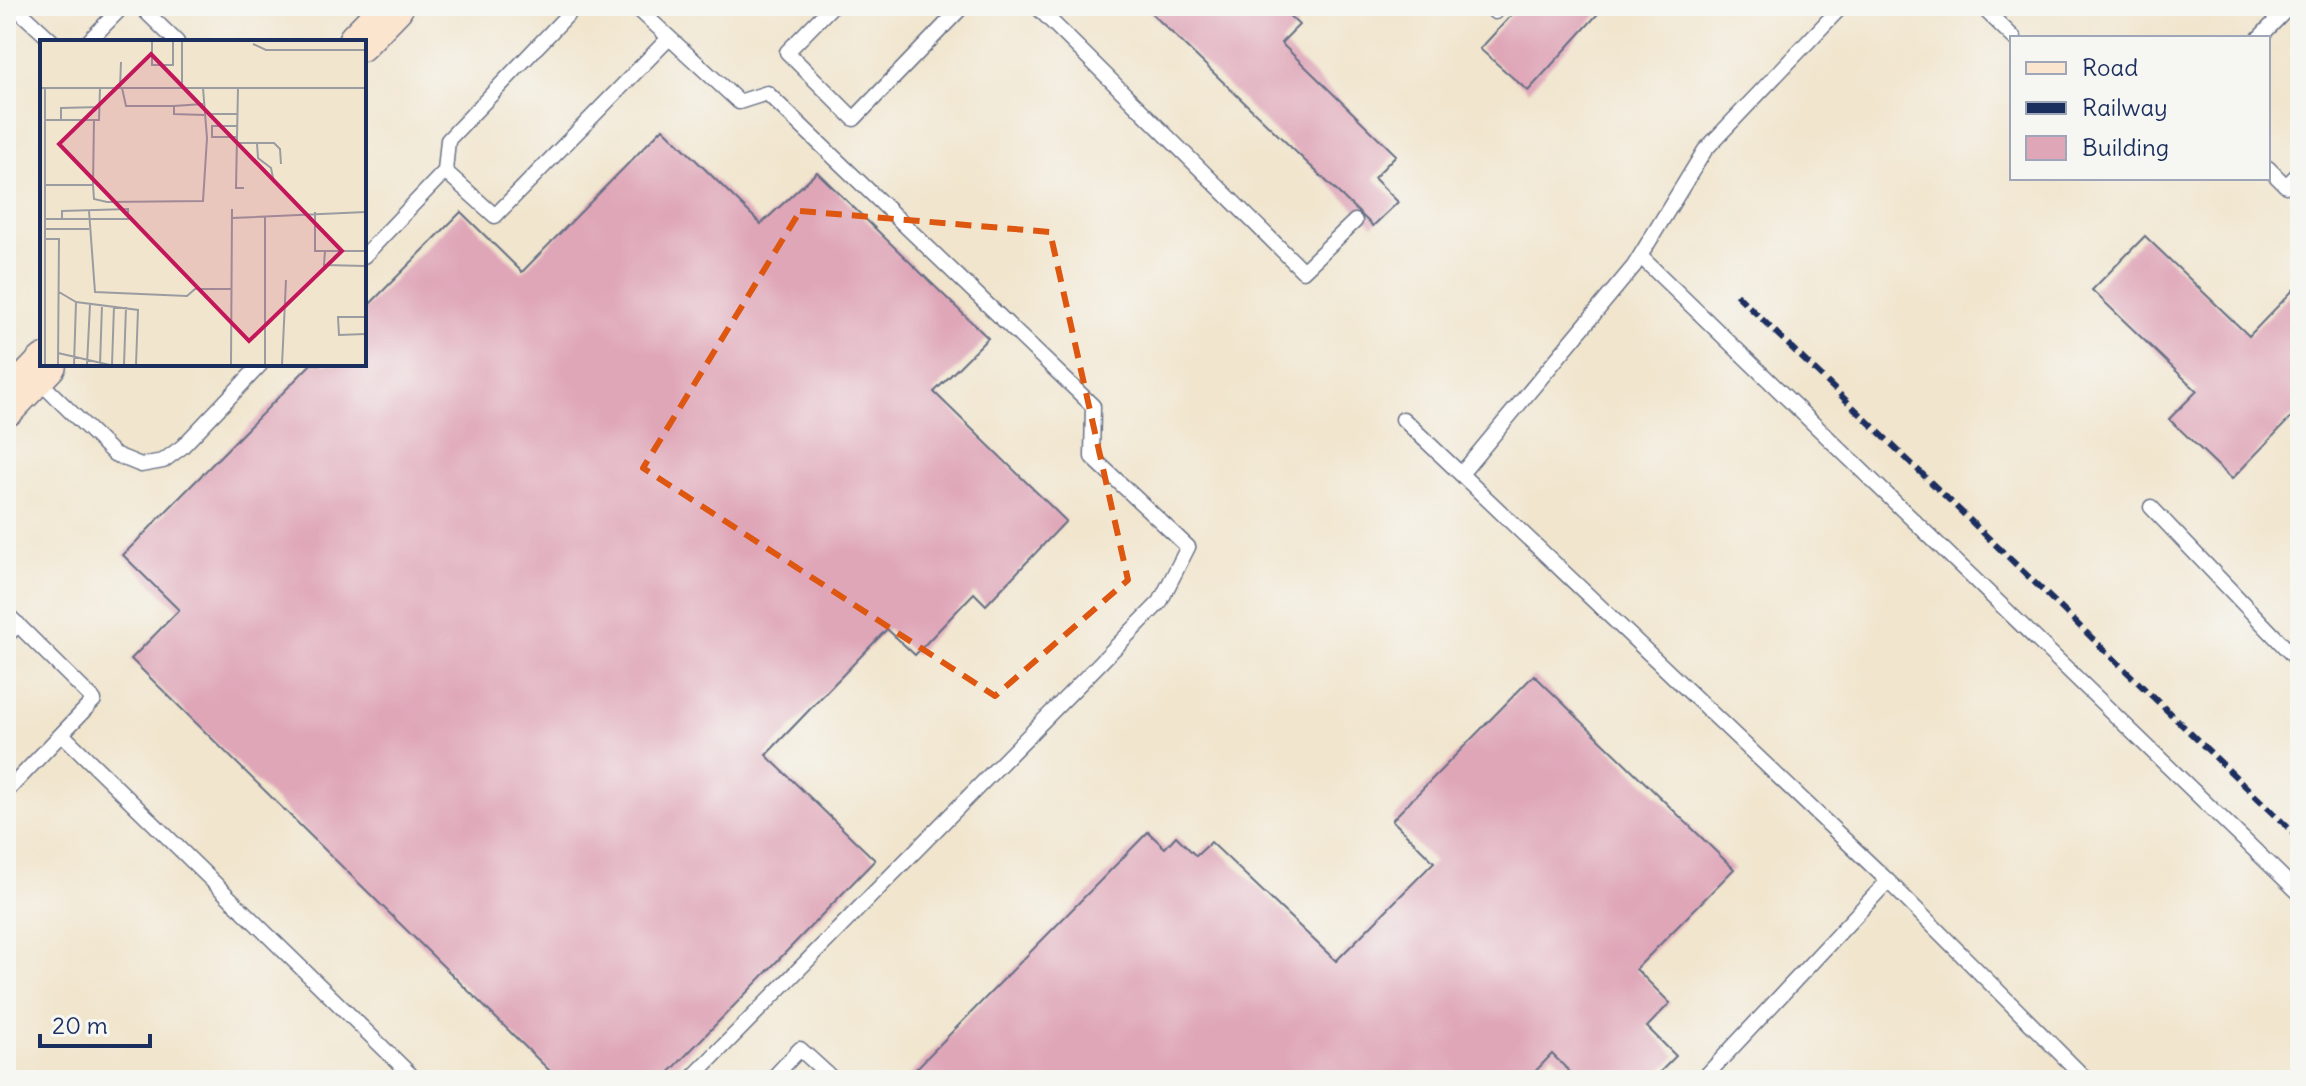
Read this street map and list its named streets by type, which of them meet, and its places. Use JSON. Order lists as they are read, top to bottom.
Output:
{
  "legend": ["Road", "Railway", "Building"],
  "scale_bar": "20 m"
}
